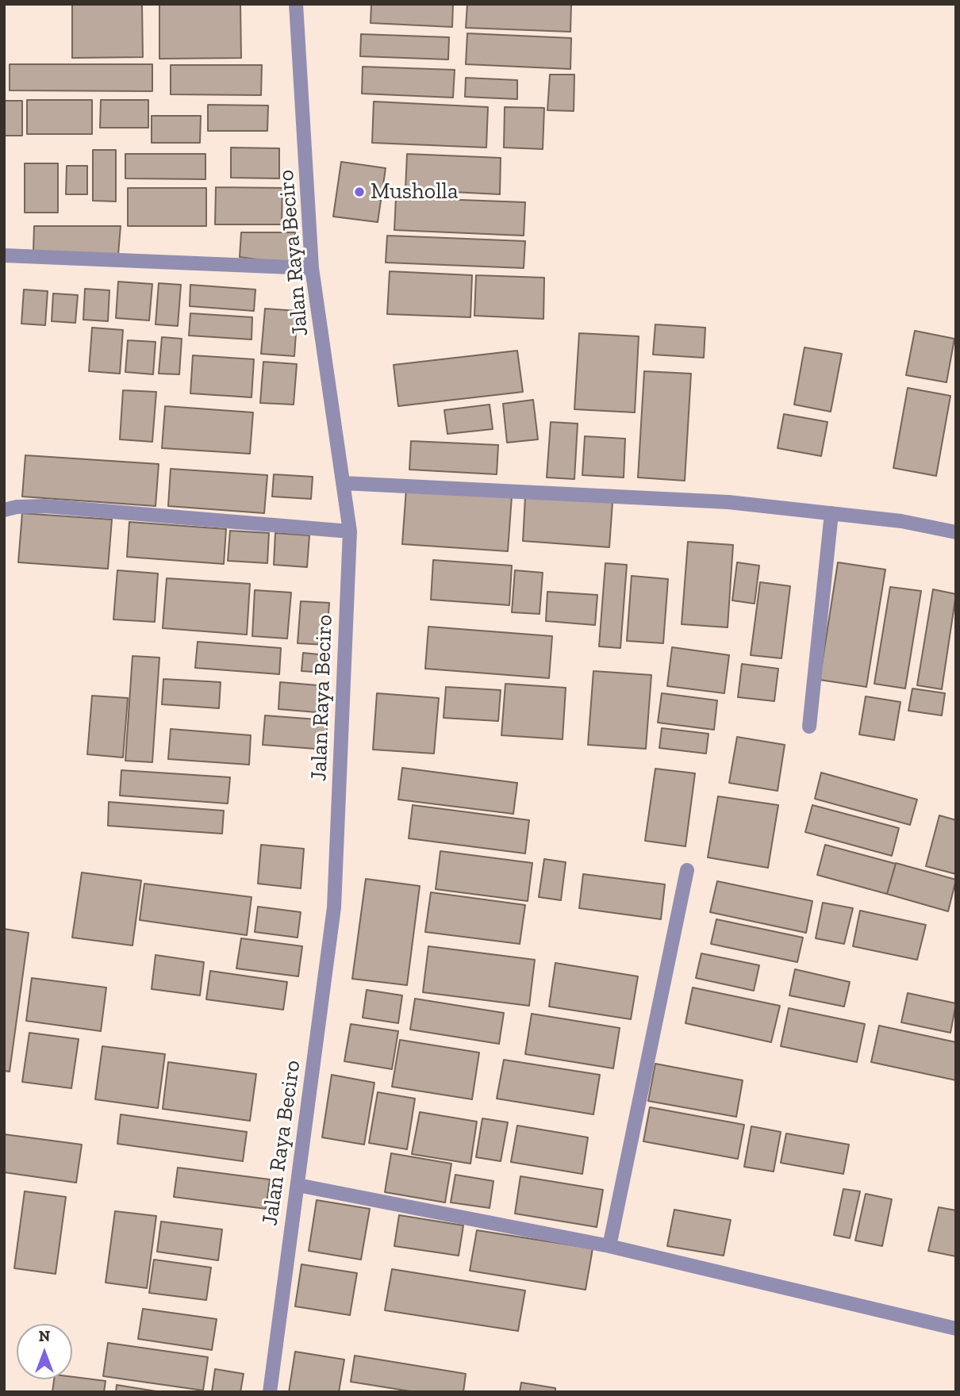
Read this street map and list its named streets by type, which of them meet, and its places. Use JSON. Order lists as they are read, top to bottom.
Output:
{
  "streets": {
    "street": ["Jalan Raya Beciro"]
  },
  "places": ["Musholla"],
  "north": "top"
}
